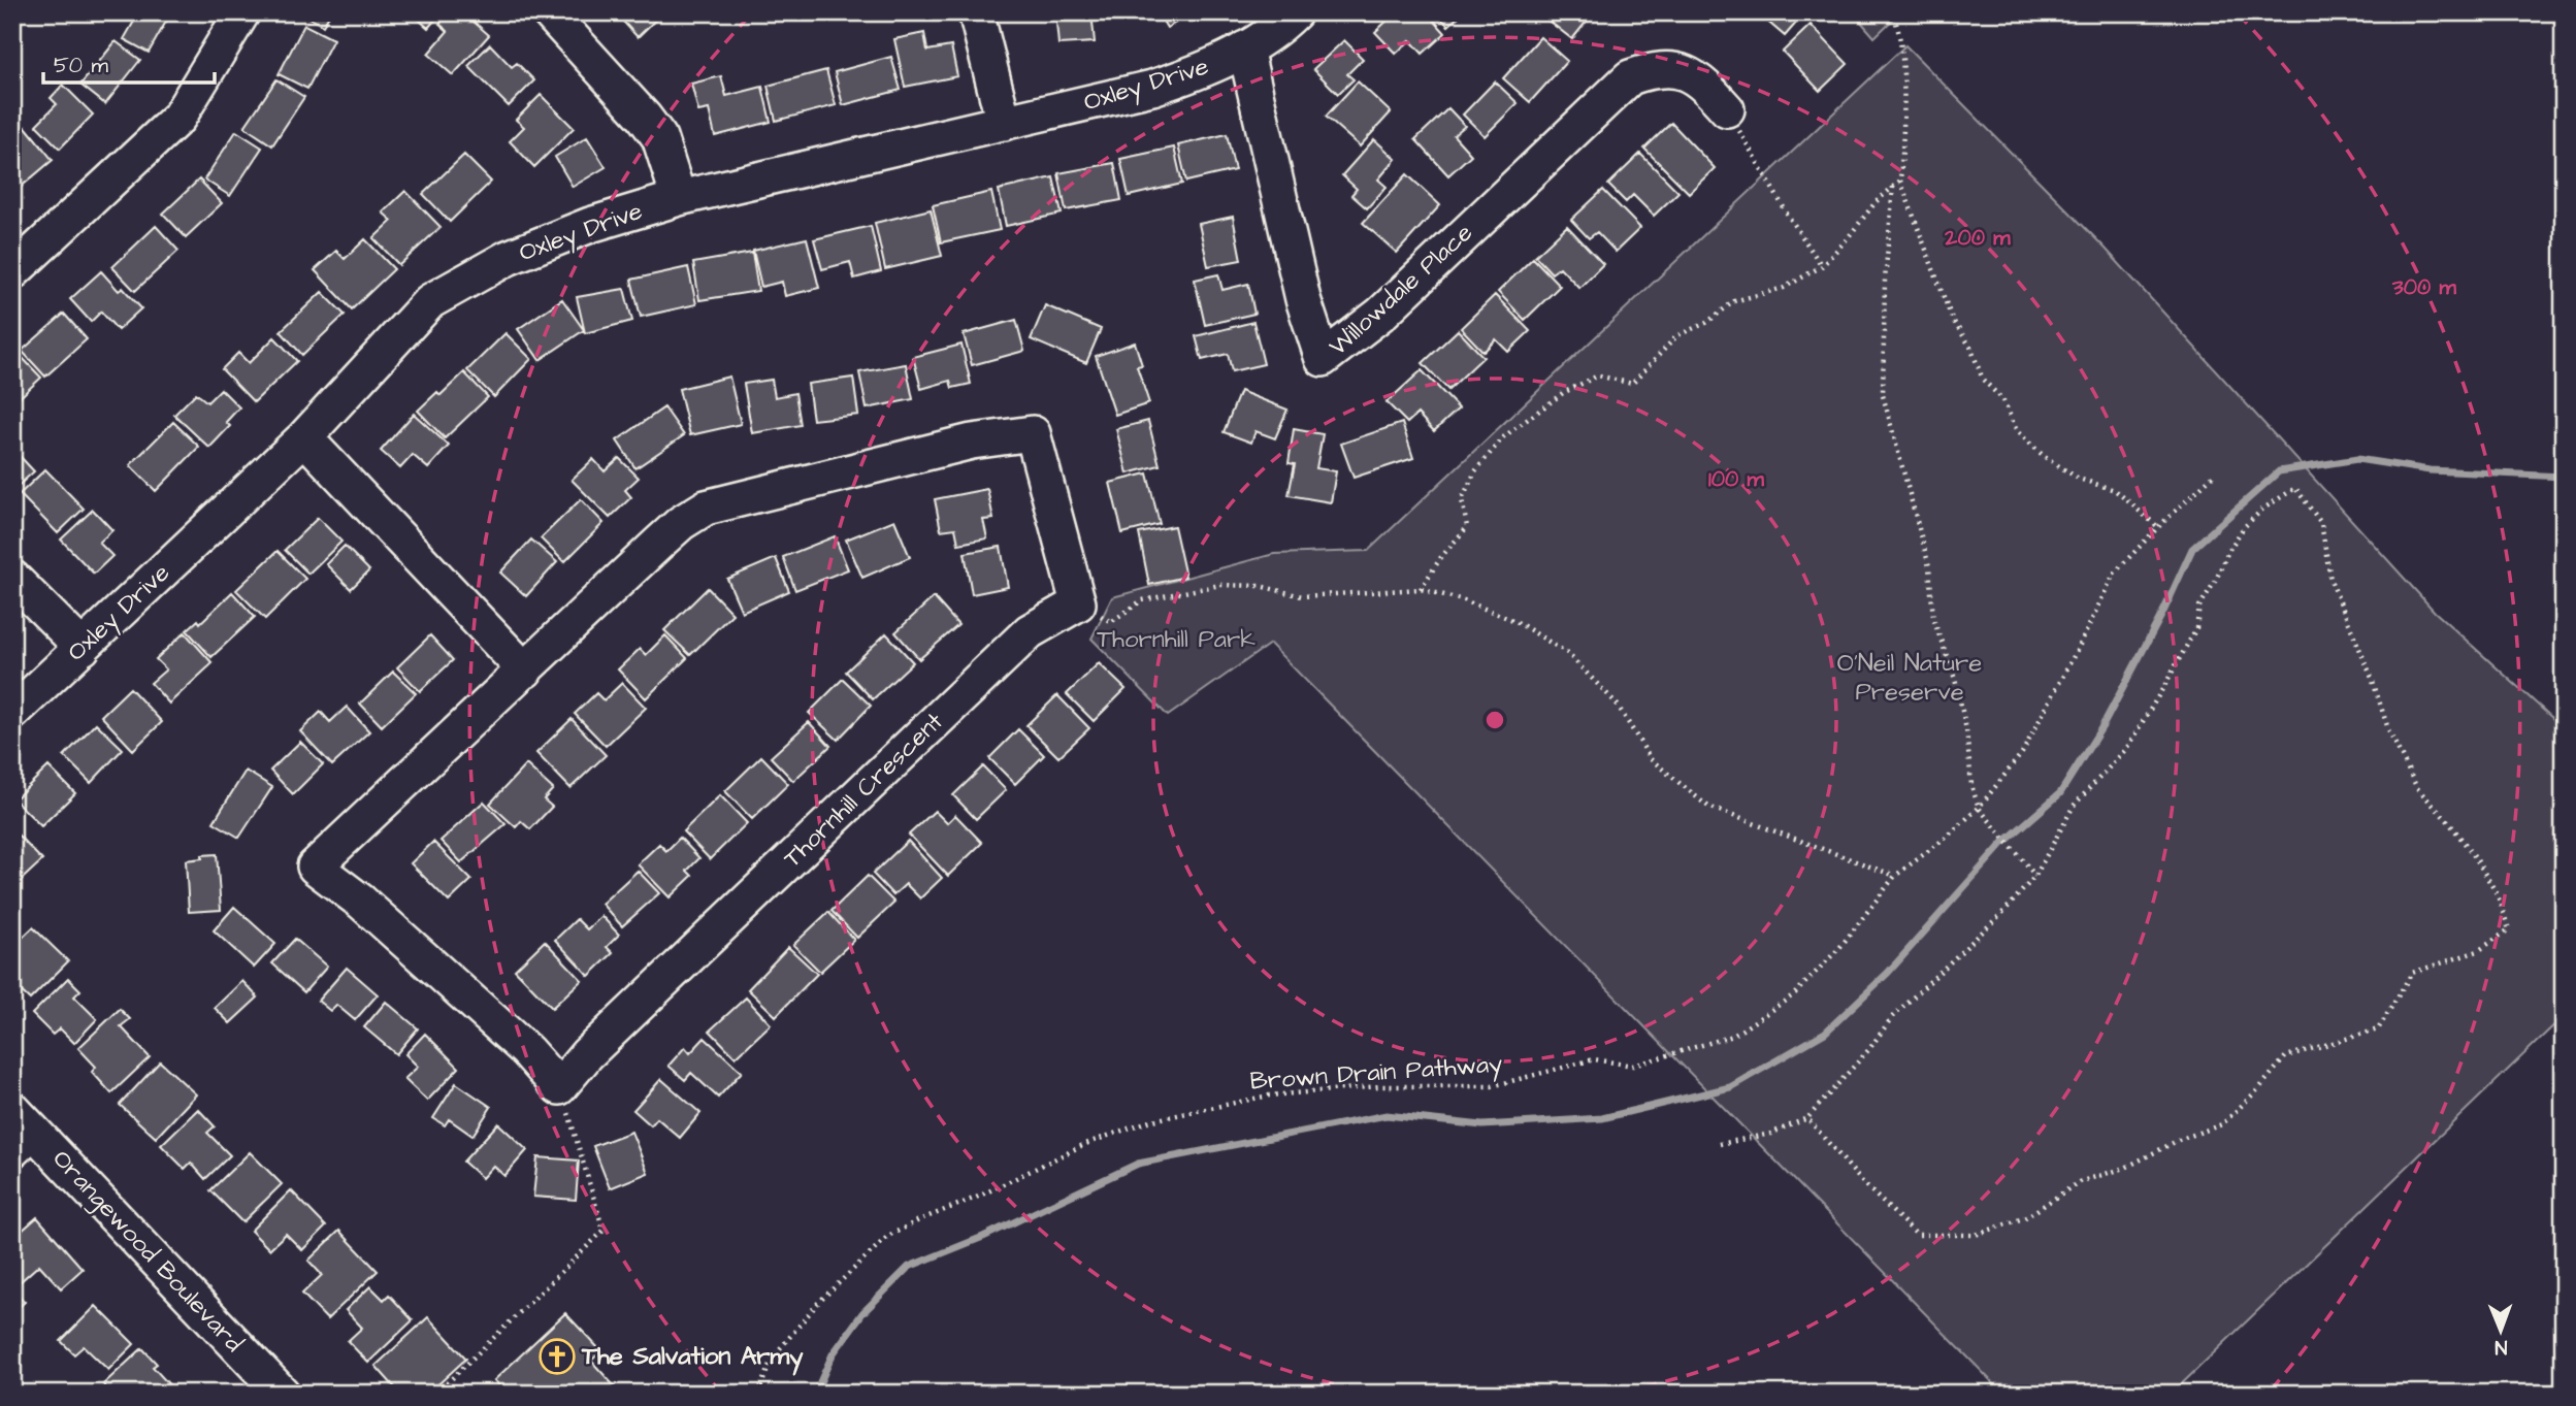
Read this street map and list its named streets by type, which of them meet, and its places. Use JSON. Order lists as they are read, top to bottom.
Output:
{
  "streets": {
    "street": [
      "Oxley Drive",
      "Willowdale Place",
      "Thornhill Crescent",
      "Orangewood Boulevard"
    ],
    "path": ["Brown Drain Pathway"]
  },
  "crossings": [
    ["Oxley Drive", "Willowdale Place"]
  ],
  "parks": ["Thornhill Park", "O'Neil Nature Preserve"],
  "places": {
    "church": ["The Salvation Army"]
  },
  "scale_bar": "50 m",
  "north": "bottom",
  "rings": ["200 m", "300 m", "100 m"]
}
